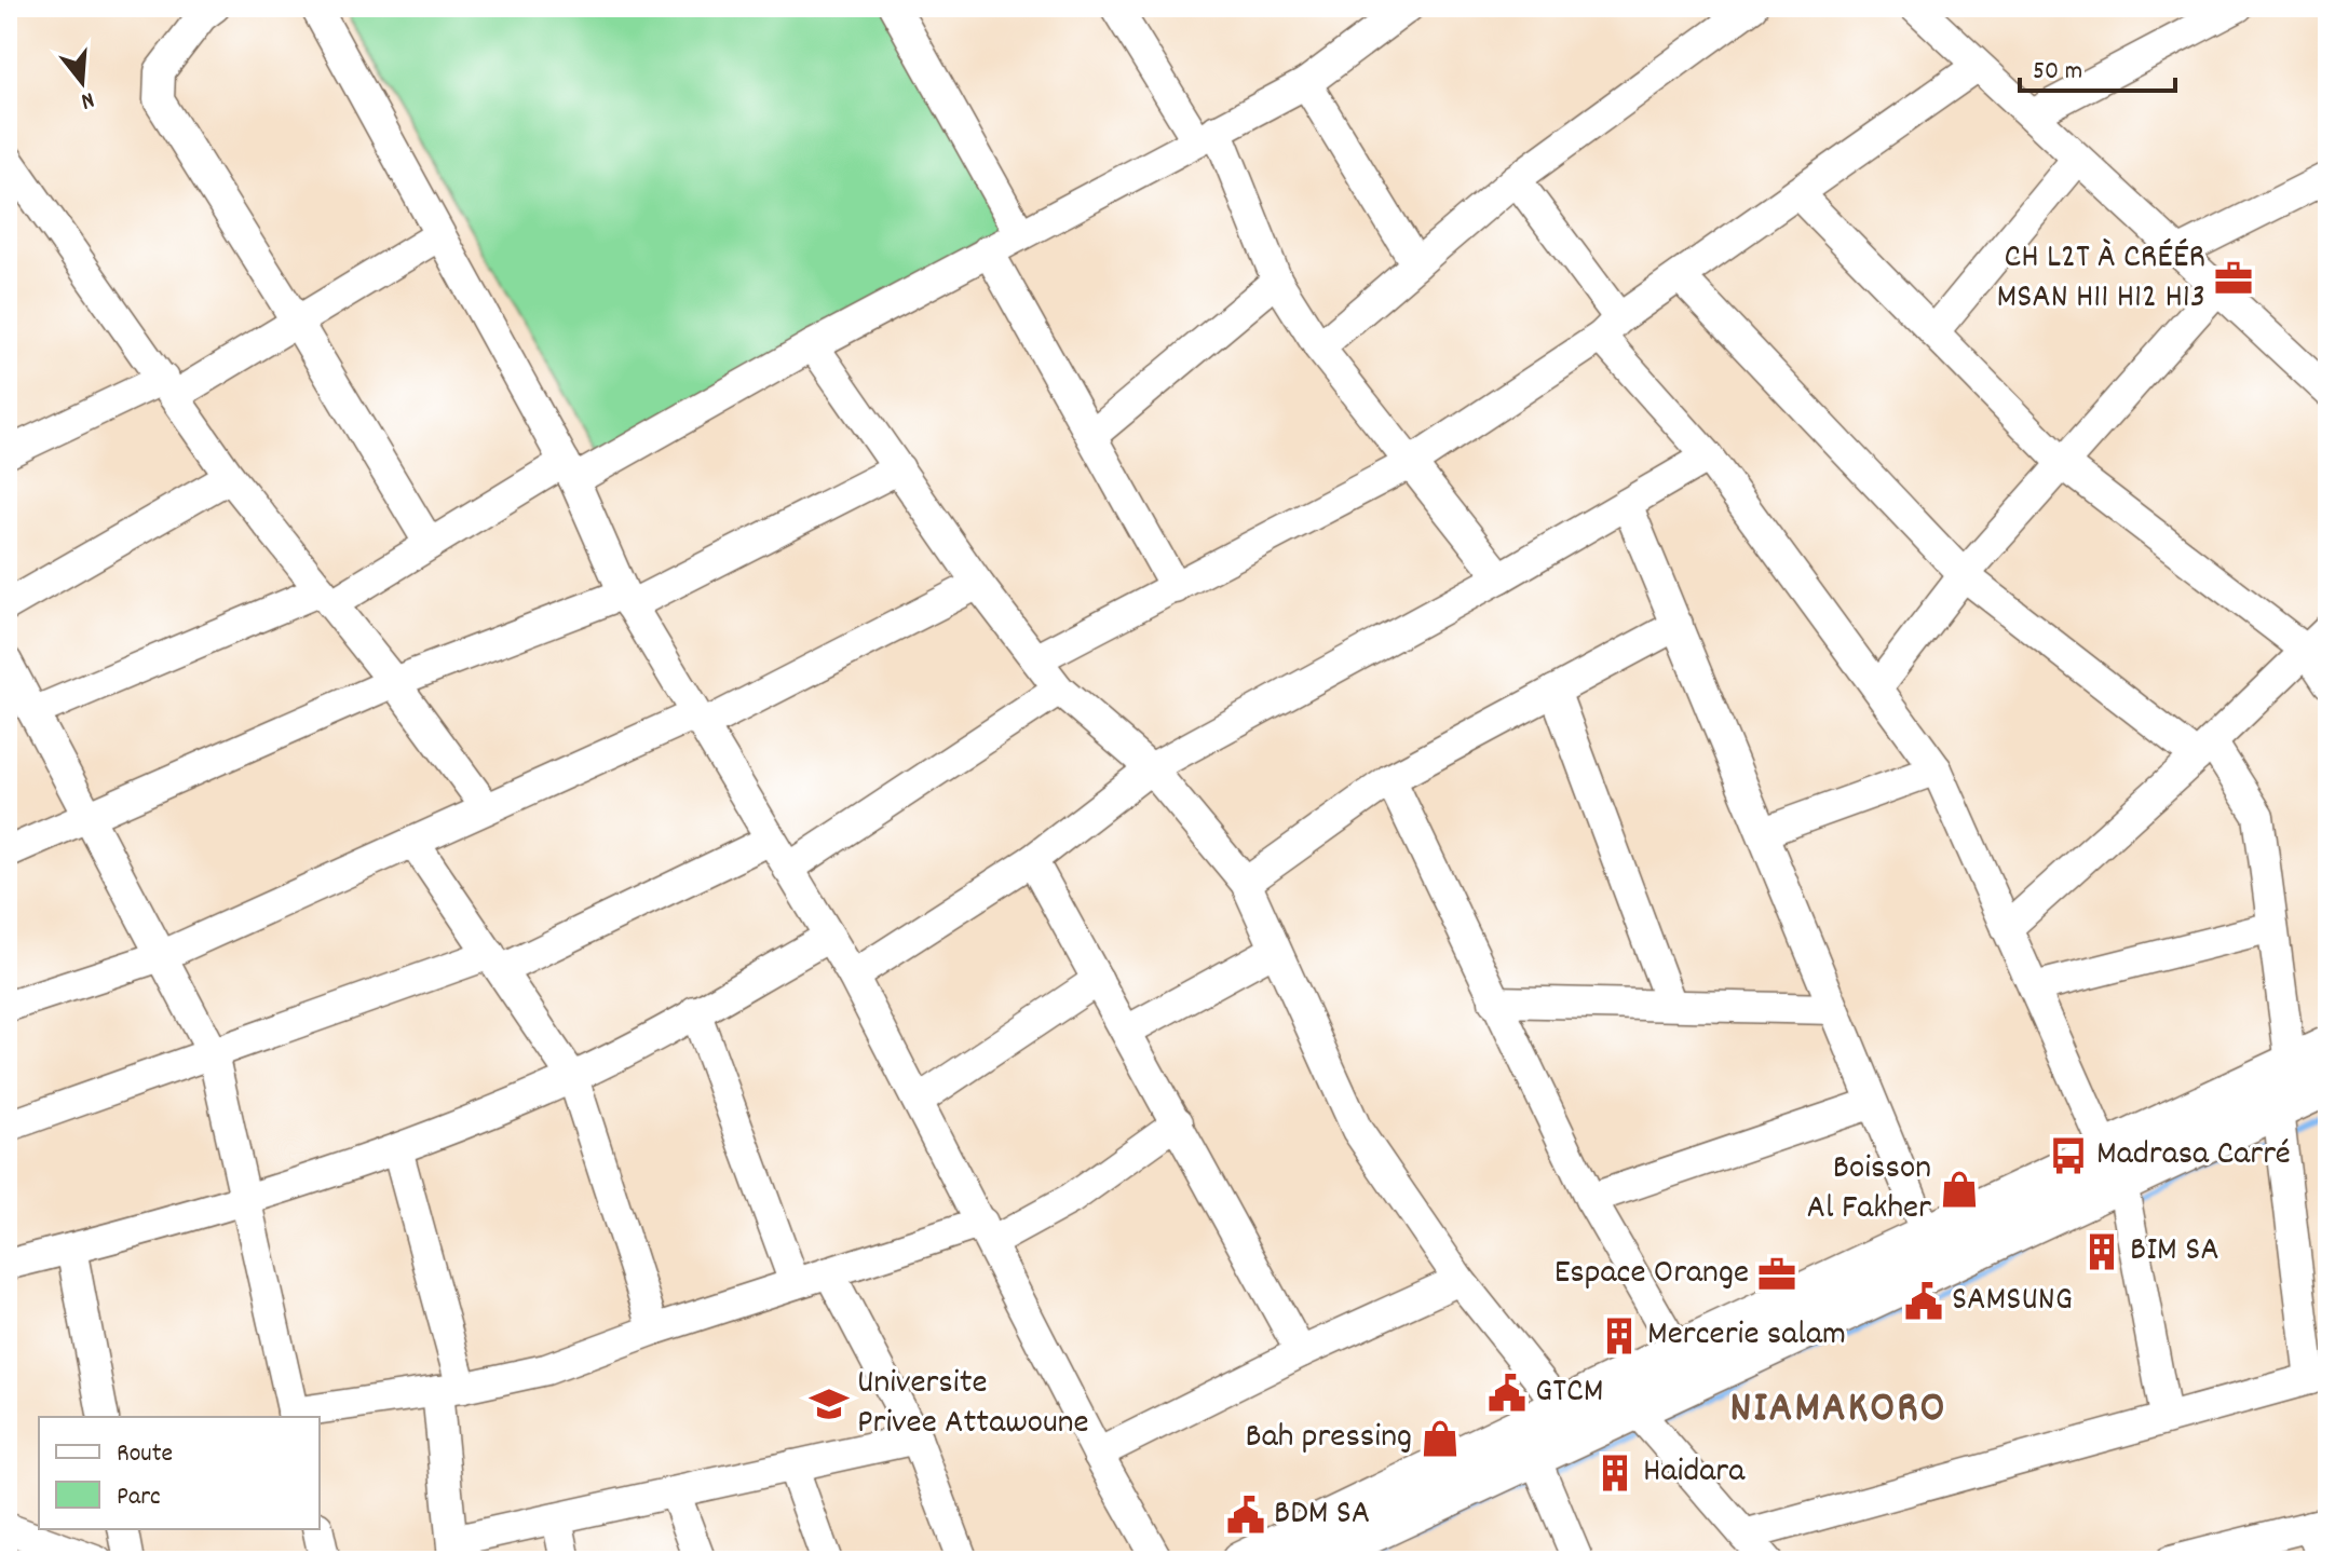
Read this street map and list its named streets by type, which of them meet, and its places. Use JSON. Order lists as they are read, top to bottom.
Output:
{
  "districts": ["NIAMAKORO"],
  "places": {
    "office": ["CH L2T À CRÉÉR MSAN H11 H12 H13", "Espace Orange"],
    "bus stop": ["Madrasa Carré"],
    "shop": ["Boisson Al Fakher", "Bah pressing"],
    "building": ["BIM SA", "Mercerie salam", "Haidara"],
    "public building": ["SAMSUNG", "GTCM", "BDM SA"],
    "school or university": ["Universite Privee Attawoune"]
  },
  "legend": ["Route", "Parc"],
  "scale_bar": "50 m",
  "north": "bottom"
}
